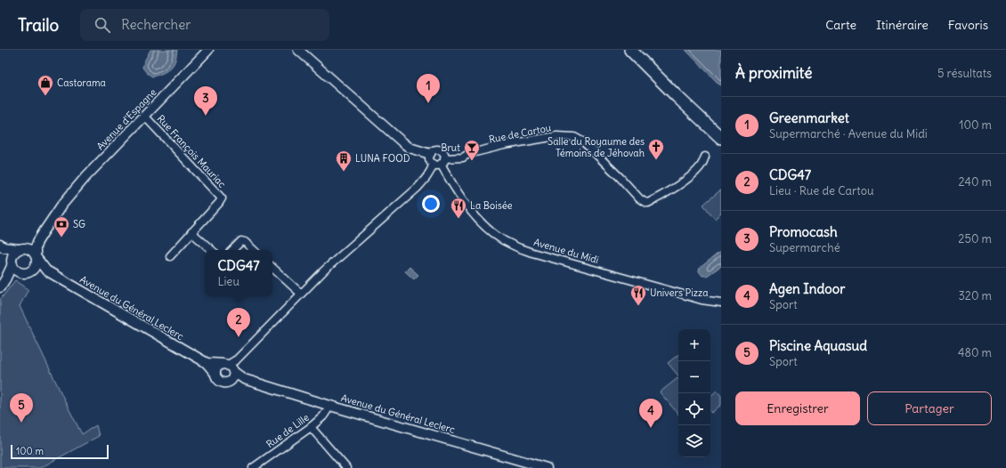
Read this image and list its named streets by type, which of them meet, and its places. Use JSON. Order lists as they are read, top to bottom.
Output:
{
  "streets": {
    "street": [
      "Avenue d'Espagne",
      "Rue de Cartou",
      "Rue François Mauriac",
      "Avenue du Midi",
      "Avenue du Général Leclerc",
      "Rue de Lille"
    ]
  },
  "crossings": [
    ["Avenue d'Espagne", "Rue François Mauriac"],
    ["Rue de Cartou", "Avenue du Midi"],
    ["Avenue du Général Leclerc", "Rue de Lille"]
  ],
  "places": {
    "shop": ["Castorama"],
    "church": ["Salle du Royaume des Témoins de Jéhovah"],
    "bar": ["Brut"],
    "building": ["LUNA FOOD"],
    "restaurant": ["La Boisée", "Univers Pizza"],
    "bank": ["SG"]
  },
  "scale_bar": "100 m",
  "page": {
    "header": "Trailo",
    "search": "Rechercher",
    "nav": ["Carte", "Itinéraire", "Favoris"],
    "heading": ["À proximité", "5 résultats"],
    "pins": [
      "1",
      "3",
      "2",
      "5",
      "4"
    ],
    "list": [
      {
        "mark": "1",
        "name": "Greenmarket",
        "note": "Supermarché · Avenue du Midi",
        "value": "100 m"
      },
      {
        "mark": "2",
        "name": "CDG47",
        "note": "Lieu · Rue de Cartou",
        "value": "240 m"
      },
      {
        "mark": "3",
        "name": "Promocash",
        "note": "Supermarché",
        "value": "250 m"
      },
      {
        "mark": "4",
        "name": "Agen Indoor",
        "note": "Sport",
        "value": "320 m"
      },
      {
        "mark": "5",
        "name": "Piscine Aquasud",
        "note": "Sport",
        "value": "480 m"
      }
    ],
    "popup": ["CDG47", "Lieu"],
    "map_buttons": ["+", "−"],
    "buttons": ["Enregistrer", "Partager"],
    "scale": "100 m"
  }
}
